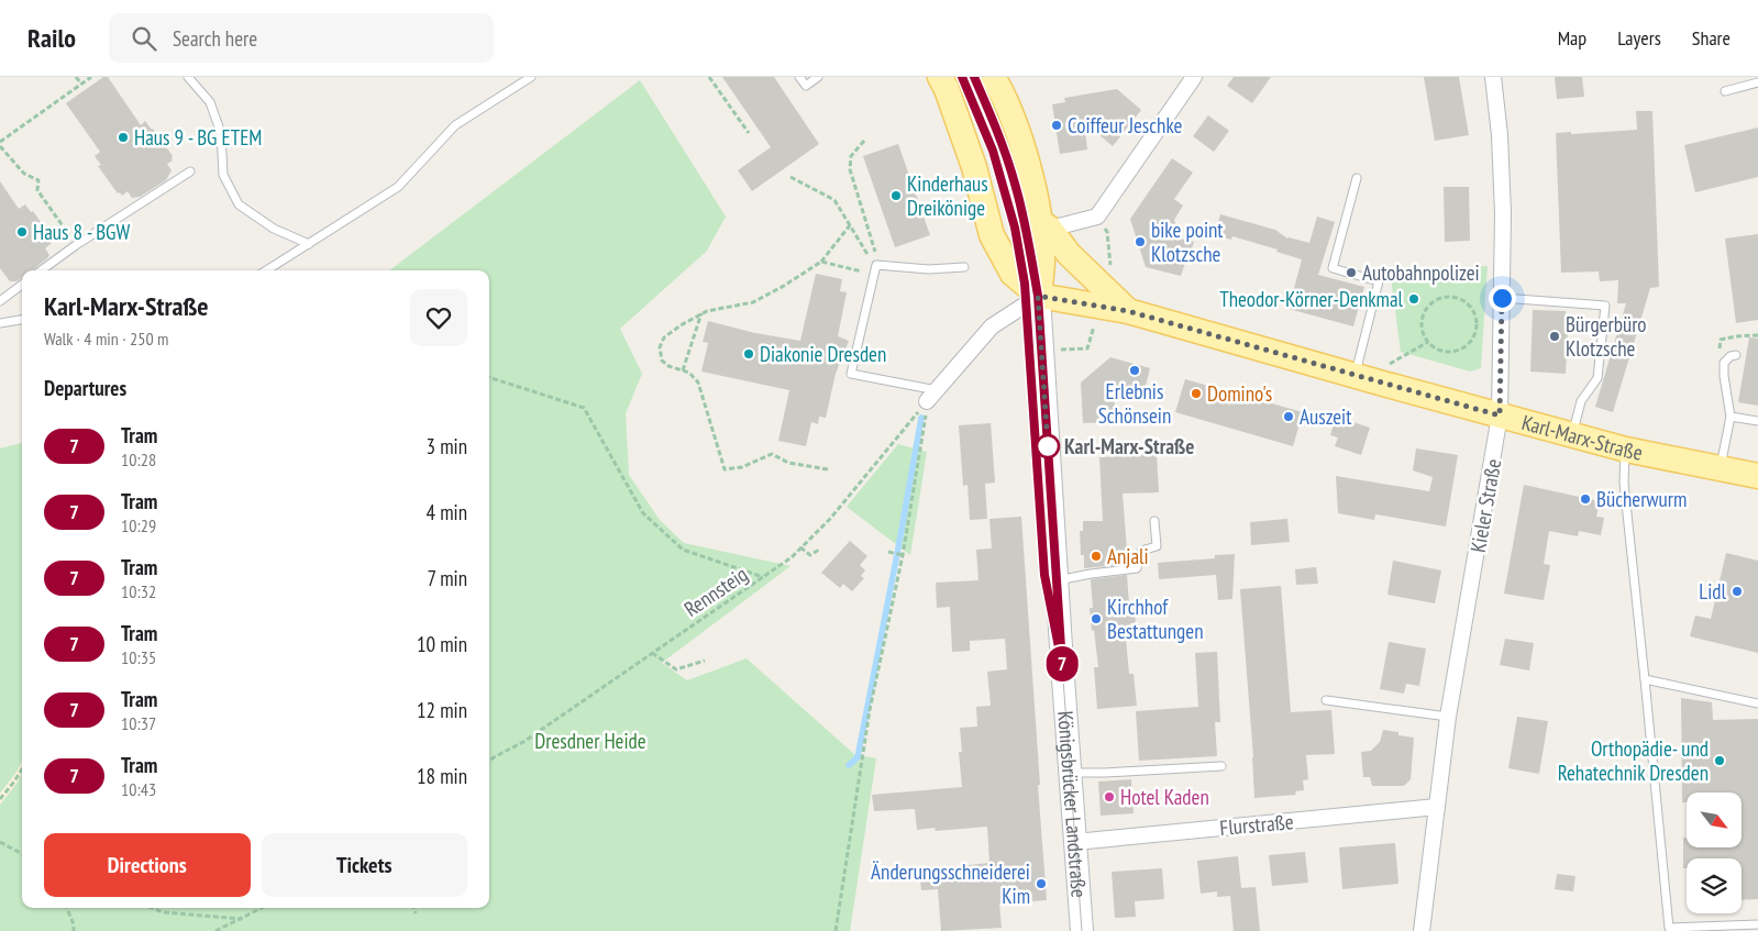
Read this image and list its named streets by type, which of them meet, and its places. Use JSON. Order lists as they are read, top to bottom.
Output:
{
  "streets": {
    "main road": ["Karl-Marx-Straße", "Königsbrücker Landstraße"],
    "street": ["Kieler Straße", "Flurstraße"],
    "path": ["Rennsteig"]
  },
  "crossings": [
    ["Karl-Marx-Straße", "Kieler Straße"],
    ["Karl-Marx-Straße", "Königsbrücker Landstraße"],
    ["Kieler Straße", "Flurstraße"],
    ["Königsbrücker Landstraße", "Flurstraße"]
  ],
  "parks": ["Dresdner Heide"],
  "places": [
    "Coiffeur Jeschke",
    "Haus 9 - BG ETEM",
    "Kinderhaus Dreikönige",
    "Haus 8 - BGW",
    "bike point Klotzsche",
    "Autobahnpolizei",
    "Theodor-Körner-Denkmal",
    "Bürgerbüro Klotzsche",
    "Diakonie Dresden",
    "Erlebnis Schönsein",
    "Domino's",
    "Auszeit",
    "Karl-Marx-Straße",
    "Bücherwurm",
    "Anjali",
    "Lidl",
    "Kirchhof Bestattungen",
    "Orthopädie- und Rehatechnik Dresden",
    "Hotel Kaden",
    "Änderungsschneiderei Kim"
  ],
  "lines": ["tram line 7"],
  "north": "bottom right",
  "page": {
    "header": "Railo",
    "search": "Search here",
    "nav": ["Map", "Layers", "Share"],
    "on_map": "7",
    "heading": [
      ["Karl-Marx-Straße", "Walk · 4 min · 250 m"],
      "Departures"
    ],
    "list": [
      {
        "mark": "7",
        "name": "Tram",
        "note": "10:28",
        "value": "3 min"
      },
      {
        "mark": "7",
        "name": "Tram",
        "note": "10:29",
        "value": "4 min"
      },
      {
        "mark": "7",
        "name": "Tram",
        "note": "10:32",
        "value": "7 min"
      },
      {
        "mark": "7",
        "name": "Tram",
        "note": "10:35",
        "value": "10 min"
      },
      {
        "mark": "7",
        "name": "Tram",
        "note": "10:37",
        "value": "12 min"
      },
      {
        "mark": "7",
        "name": "Tram",
        "note": "10:43",
        "value": "18 min"
      }
    ],
    "buttons": ["Directions", "Tickets"]
  }
}
